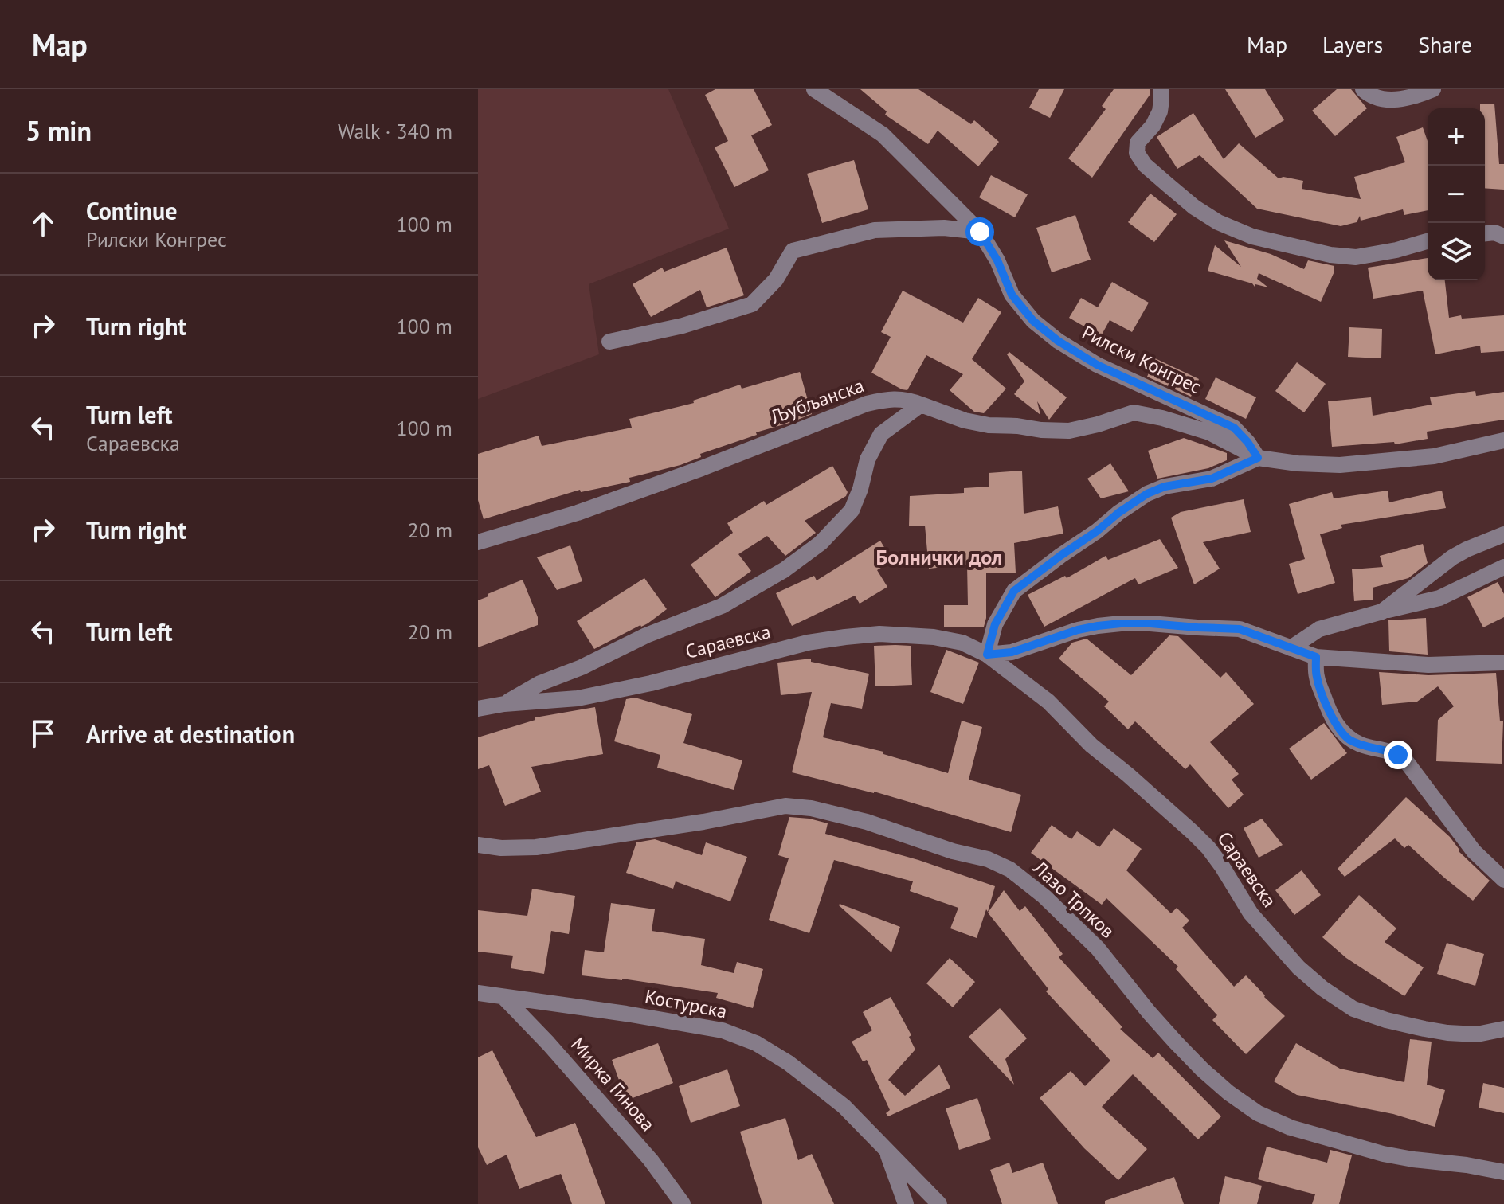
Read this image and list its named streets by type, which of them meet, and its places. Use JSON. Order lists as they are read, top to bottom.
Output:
{
  "streets": {
    "street": [
      "Рилски Конгрес",
      "Љубљанска",
      "Сараевска",
      "Лазо Трпков",
      "Костурска",
      "Мирка Гинова"
    ]
  },
  "crossings": [
    ["Рилски Конгрес", "Љубљанска"],
    ["Костурска", "Мирка Гинова"]
  ],
  "districts": ["Болнички дол"],
  "page": {
    "header": "Map",
    "nav": ["Map", "Layers", "Share"],
    "heading": ["5 min", "Walk · 340 m"],
    "map_buttons": ["+", "−"],
    "list": [
      ["Continue", "Рилски Конгрес", "100 m"],
      ["Turn right", "100 m"],
      ["Turn left", "Сараевска", "100 m"],
      ["Turn right", "20 m"],
      ["Turn left", "20 m"],
      "Arrive at destination"
    ]
  }
}
